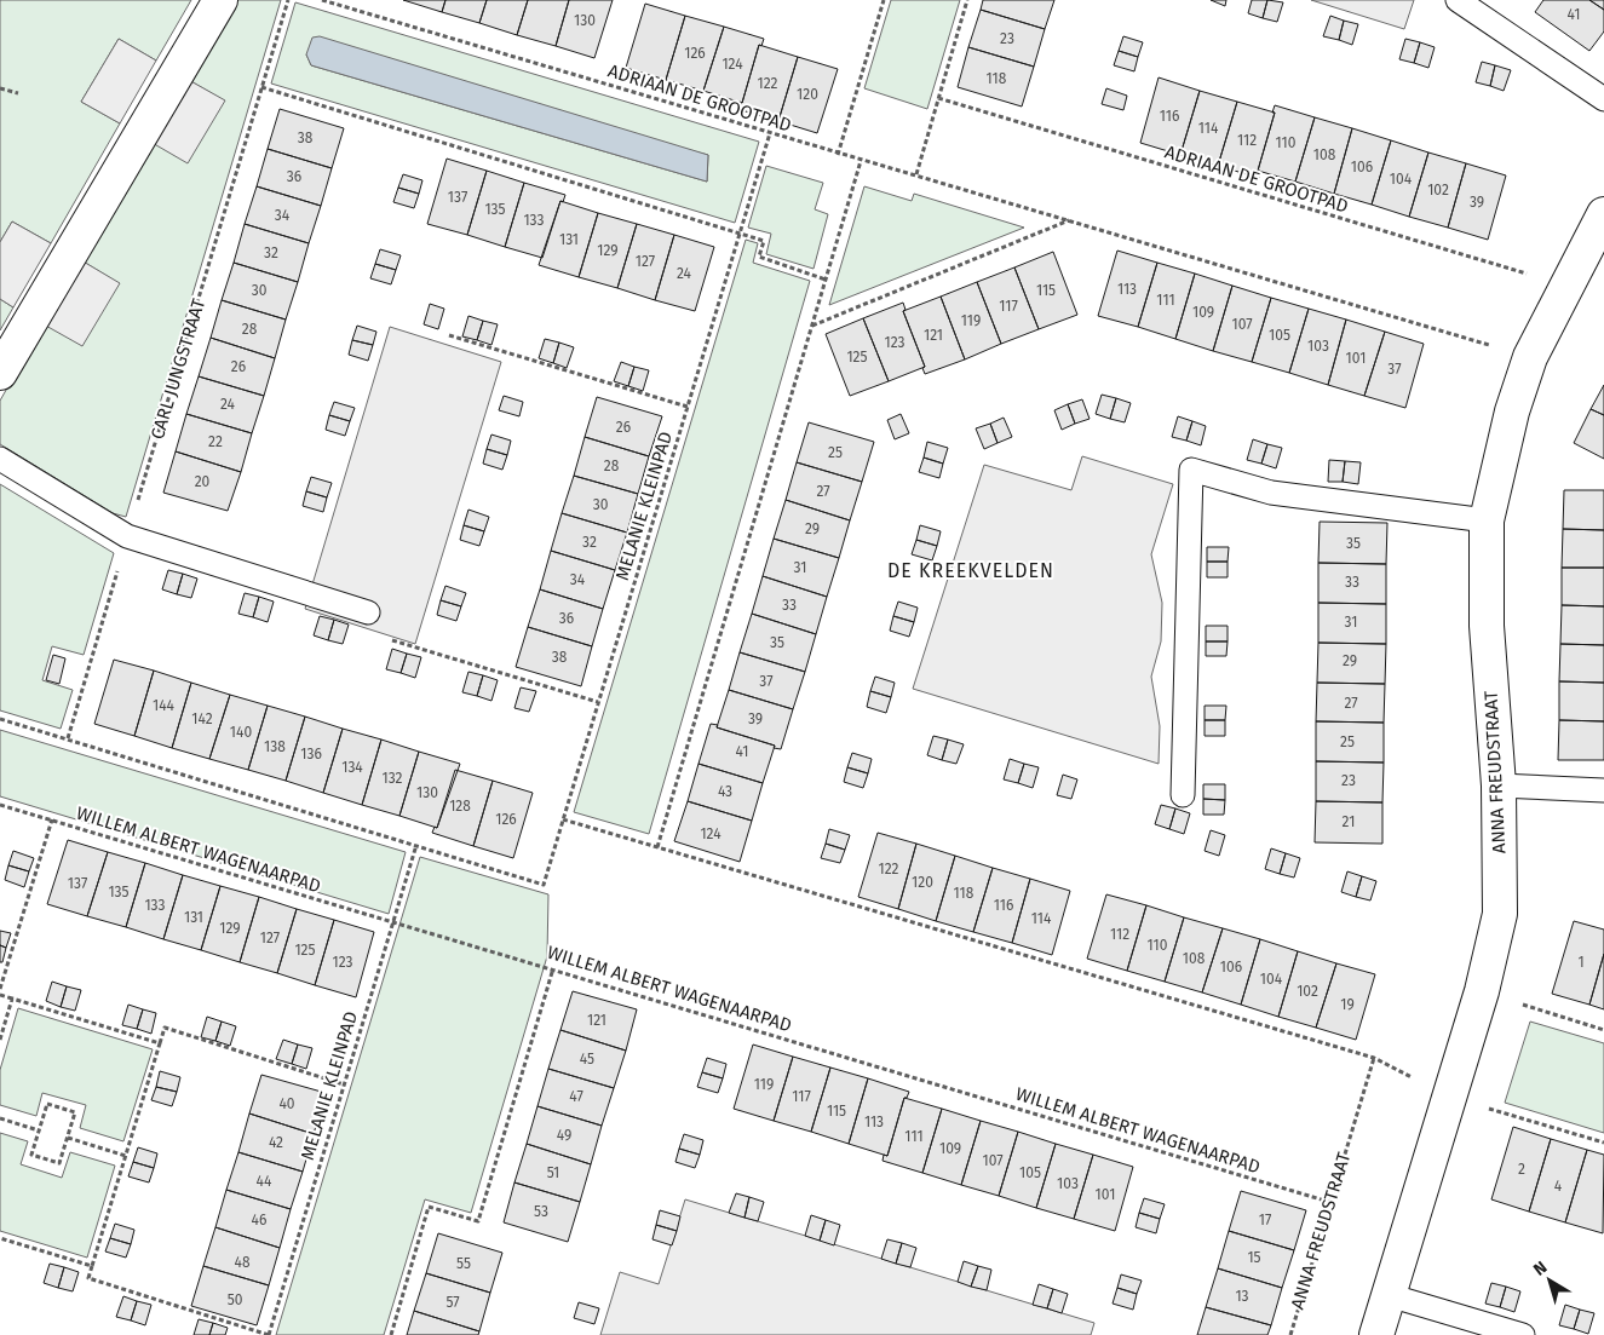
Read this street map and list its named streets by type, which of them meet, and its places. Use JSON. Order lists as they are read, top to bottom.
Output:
{
  "streets": {
    "street": ["ANNA FREUDSTRAAT"],
    "path": [
      "ADRIAAN DE GROOTPAD",
      "CARL JUNGSTRAAT",
      "MELANIE KLEINPAD",
      "WILLEM ALBERT WAGENAARPAD"
    ]
  },
  "crossings": [
    ["ADRIAAN DE GROOTPAD", "MELANIE KLEINPAD"],
    ["ADRIAAN DE GROOTPAD", "ANNA FREUDSTRAAT"],
    ["MELANIE KLEINPAD", "WILLEM ALBERT WAGENAARPAD"],
    ["ANNA FREUDSTRAAT", "WILLEM ALBERT WAGENAARPAD"]
  ],
  "districts": ["DE KREEKVELDEN"],
  "house_numbers": [
    "41",
    "130",
    "23",
    "126",
    "124",
    "118",
    "122",
    "120",
    "116",
    "114",
    "38",
    "112",
    "110",
    "108",
    "106",
    "36",
    "104",
    "102",
    "137",
    "39",
    "135",
    "34",
    "133",
    "131",
    "129",
    "32",
    "127",
    "24",
    "113",
    "30",
    "115",
    "111",
    "117",
    "109",
    "119",
    "107",
    "28",
    "121",
    "105",
    "123",
    "103",
    "125",
    "101",
    "26",
    "37",
    "24",
    "26",
    "22",
    "25",
    "28",
    "20",
    "27",
    "30",
    "29",
    "32",
    "35",
    "31",
    "34",
    "33",
    "33",
    "36",
    "31",
    "35",
    "38",
    "29",
    "37",
    "27",
    "144",
    "142",
    "39",
    "140",
    "25",
    "138",
    "41",
    "136",
    "134",
    "132",
    "23",
    "43",
    "130",
    "128",
    "126",
    "21",
    "124",
    "122",
    "120",
    "137",
    "135",
    "118",
    "133",
    "116",
    "131",
    "114",
    "129",
    "112",
    "127",
    "110",
    "125",
    "108",
    "123",
    "1",
    "106",
    "104",
    "102",
    "19",
    "121",
    "45",
    "119",
    "47",
    "117",
    "40",
    "115",
    "113",
    "49",
    "111",
    "42",
    "109",
    "107",
    "2",
    "51",
    "105",
    "44",
    "103",
    "4",
    "101",
    "53",
    "46",
    "17",
    "15",
    "48",
    "55",
    "13",
    "50",
    "57"
  ],
  "north": "top left"
}
